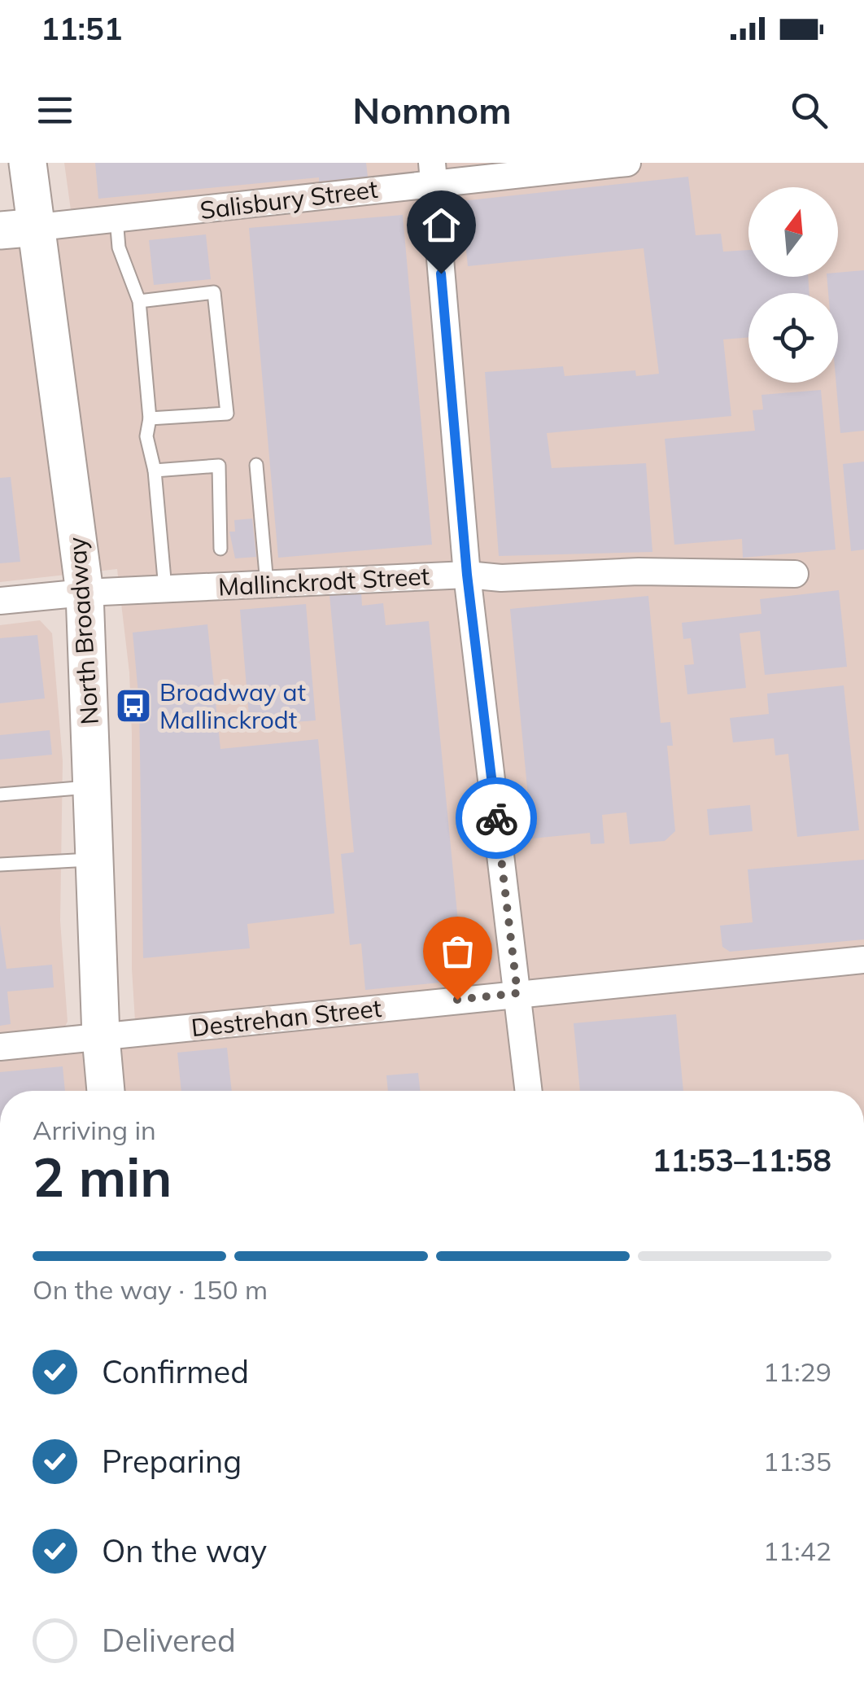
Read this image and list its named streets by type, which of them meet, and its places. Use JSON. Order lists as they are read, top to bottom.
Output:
{
  "streets": {
    "main road": ["Salisbury Street", "North Broadway"],
    "street": ["Mallinckrodt Street", "Destrehan Street"]
  },
  "crossings": [
    ["Salisbury Street", "North Broadway"],
    ["Mallinckrodt Street", "North Broadway"],
    ["North Broadway", "Destrehan Street"]
  ],
  "places": {
    "bus stop": ["Broadway at Mallinckrodt"]
  },
  "north": "top",
  "page": {
    "status": "11:51",
    "header": "Nomnom",
    "heading": ["2 min", "Arriving in", "11:53–11:58"],
    "bar": "On the way · 150 m",
    "list": [
      ["Confirmed", "11:29"],
      ["Preparing", "11:35"],
      ["On the way", "11:42"],
      "Delivered"
    ]
  }
}
